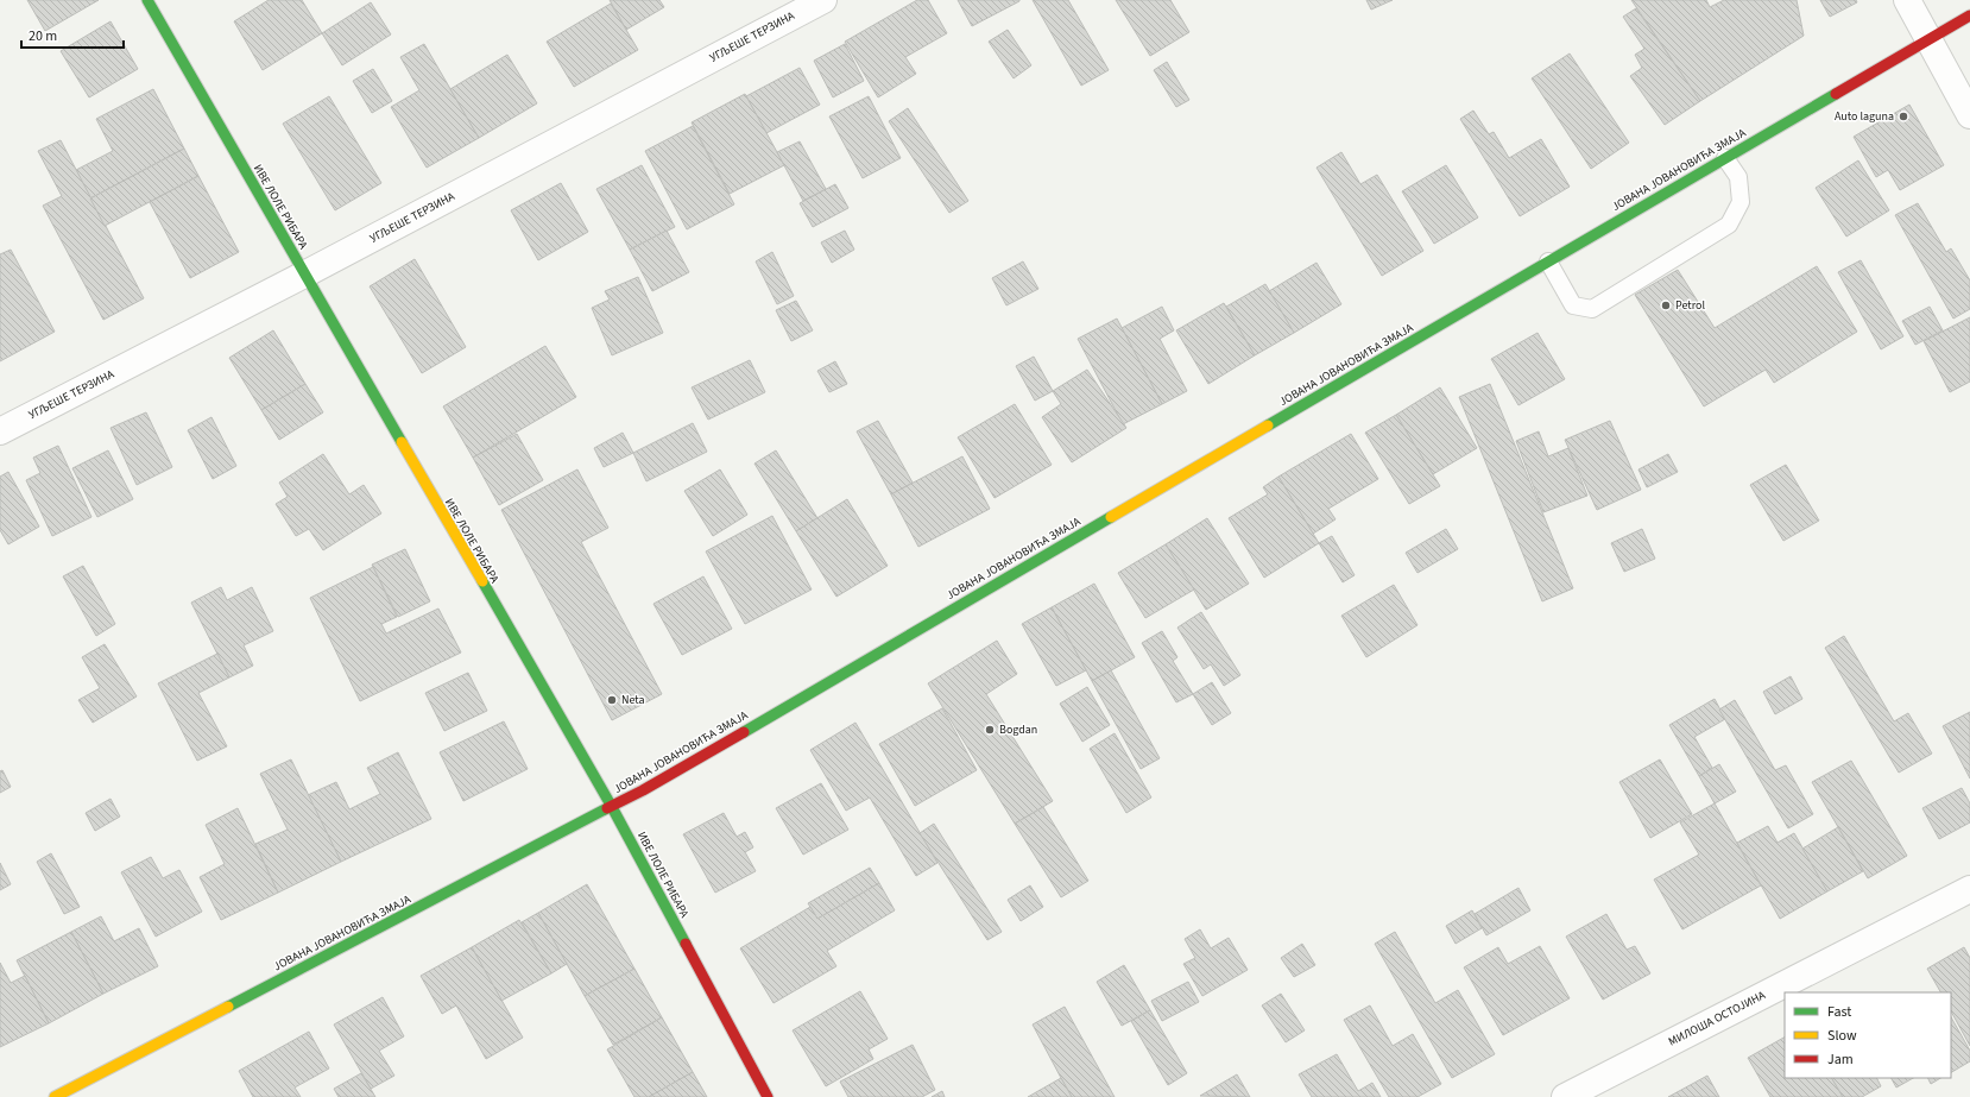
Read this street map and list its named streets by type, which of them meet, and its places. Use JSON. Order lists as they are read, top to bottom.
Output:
{
  "streets": {
    "main road": ["ЈОВАНА ЈОВАНОВИЋА ЗМАЈА", "ИВЕ ЛОЛЕ РИБАРА"],
    "street": ["УГЉЕШЕ ТЕРЗИНА", "МИЛОША ОСТОЈИНА"]
  },
  "crossings": [
    ["УГЉЕШЕ ТЕРЗИНА", "ИВЕ ЛОЛЕ РИБАРА"],
    ["ЈОВАНА ЈОВАНОВИЋА ЗМАЈА", "ИВЕ ЛОЛЕ РИБАРА"]
  ],
  "places": [
    "Auto laguna",
    "Petrol",
    "Neta",
    "Bogdan"
  ],
  "legend": ["Fast", "Slow", "Jam"],
  "scale_bar": "20 m"
}
